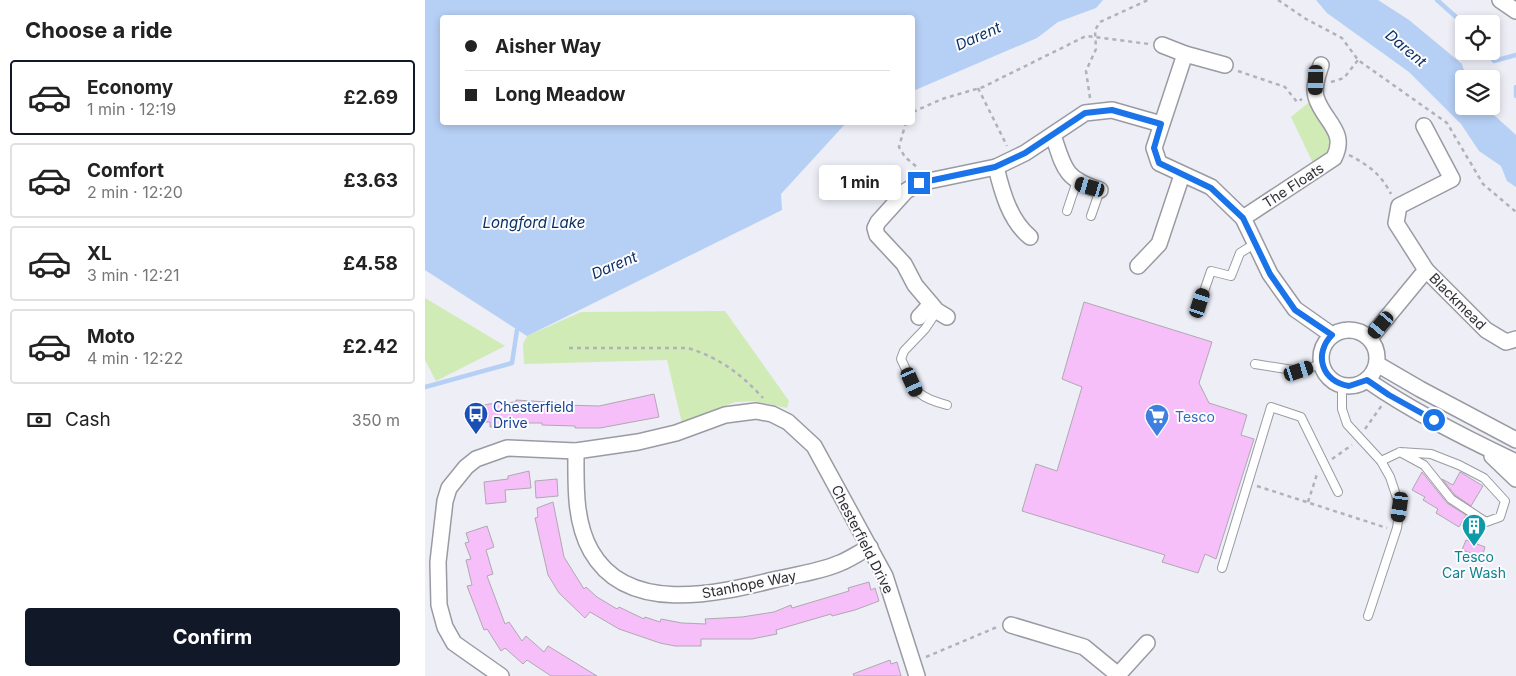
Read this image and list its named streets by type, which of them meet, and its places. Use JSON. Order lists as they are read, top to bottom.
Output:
{
  "streets": {
    "street": [
      "The Floats",
      "Blackmead",
      "Chesterfield Drive",
      "Stanhope Way"
    ]
  },
  "crossings": [
    ["Chesterfield Drive", "Stanhope Way"]
  ],
  "water": ["Darent", "Longford Lake"],
  "places": {
    "bus stop": ["Chesterfield Drive"],
    "supermarket": ["Tesco"],
    "building": ["Tesco Car Wash"]
  },
  "page": {
    "heading": "Choose a ride",
    "banner": ["Aisher Way", "Long Meadow"],
    "list": [
      {
        "name": "Economy",
        "note": "1 min · 12:19",
        "value": "£2.69"
      },
      {
        "name": "Comfort",
        "note": "2 min · 12:20",
        "value": "£3.63"
      },
      {
        "name": "XL",
        "note": "3 min · 12:21",
        "value": "£4.58"
      },
      {
        "name": "Moto",
        "note": "4 min · 12:22",
        "value": "£2.42"
      }
    ],
    "bubble": "1 min",
    "pay": ["Cash", "350 m"],
    "buttons": "Confirm"
  }
}
